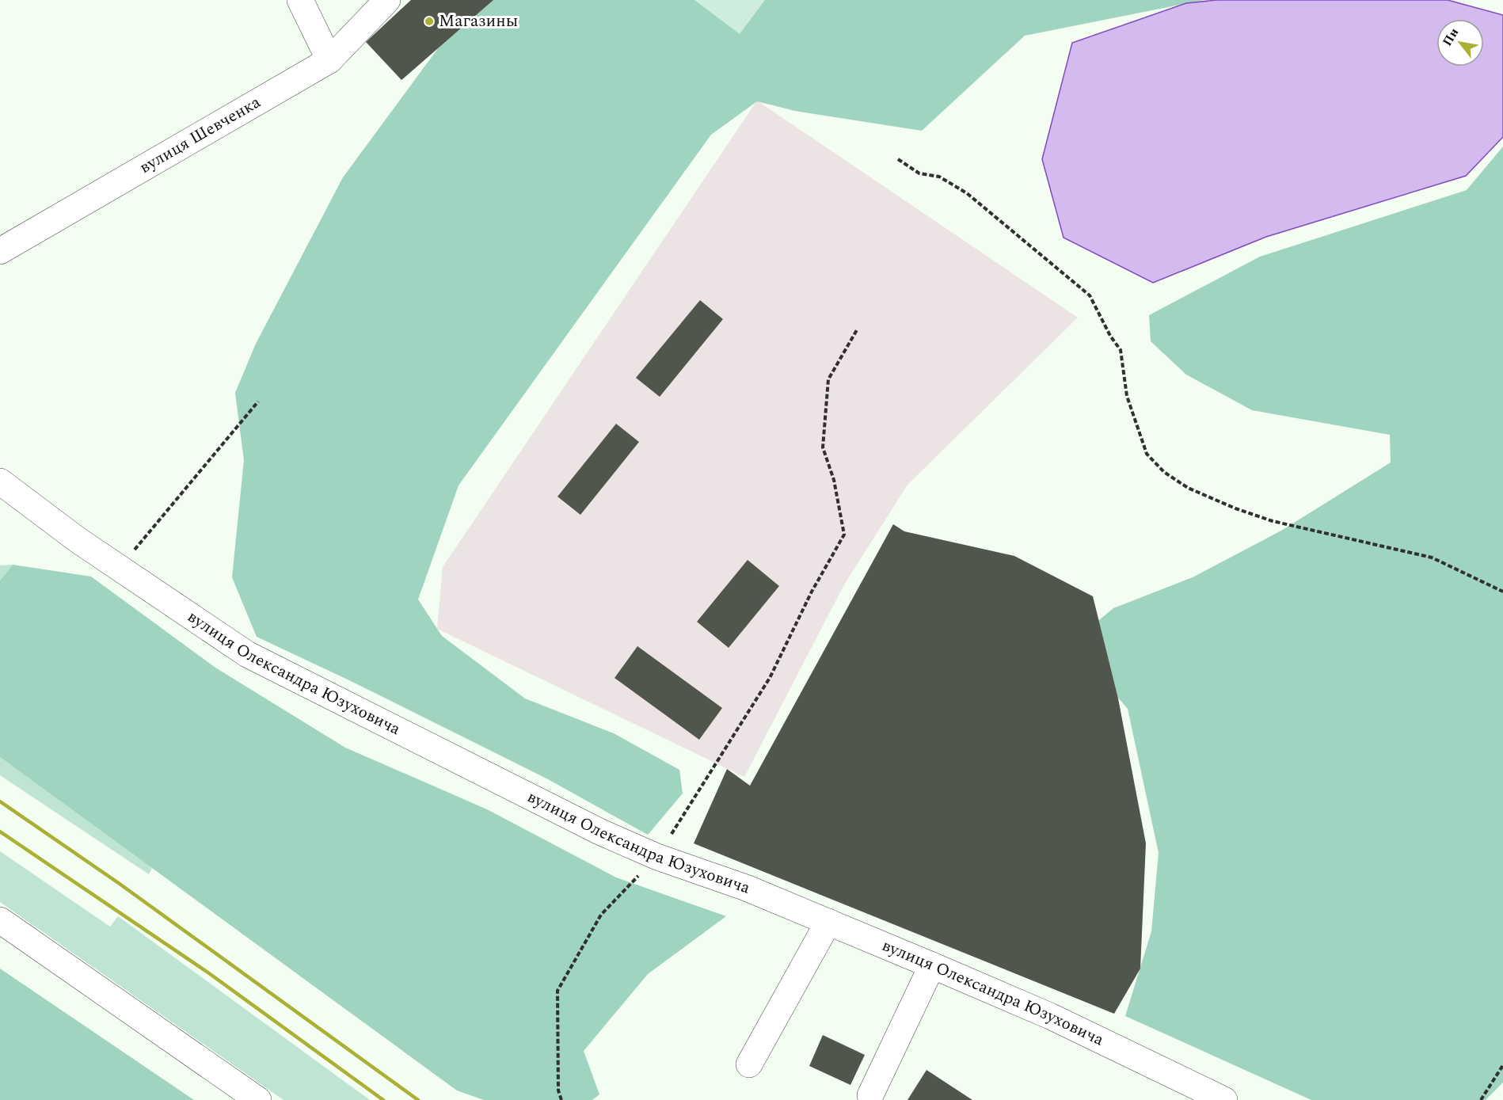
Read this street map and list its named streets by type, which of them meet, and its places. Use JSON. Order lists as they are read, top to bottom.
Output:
{
  "streets": {
    "street": ["вулиця Шевченка", "вулиця Олександра Юзуховича"]
  },
  "places": ["Магазины"],
  "north": "top left"
}
